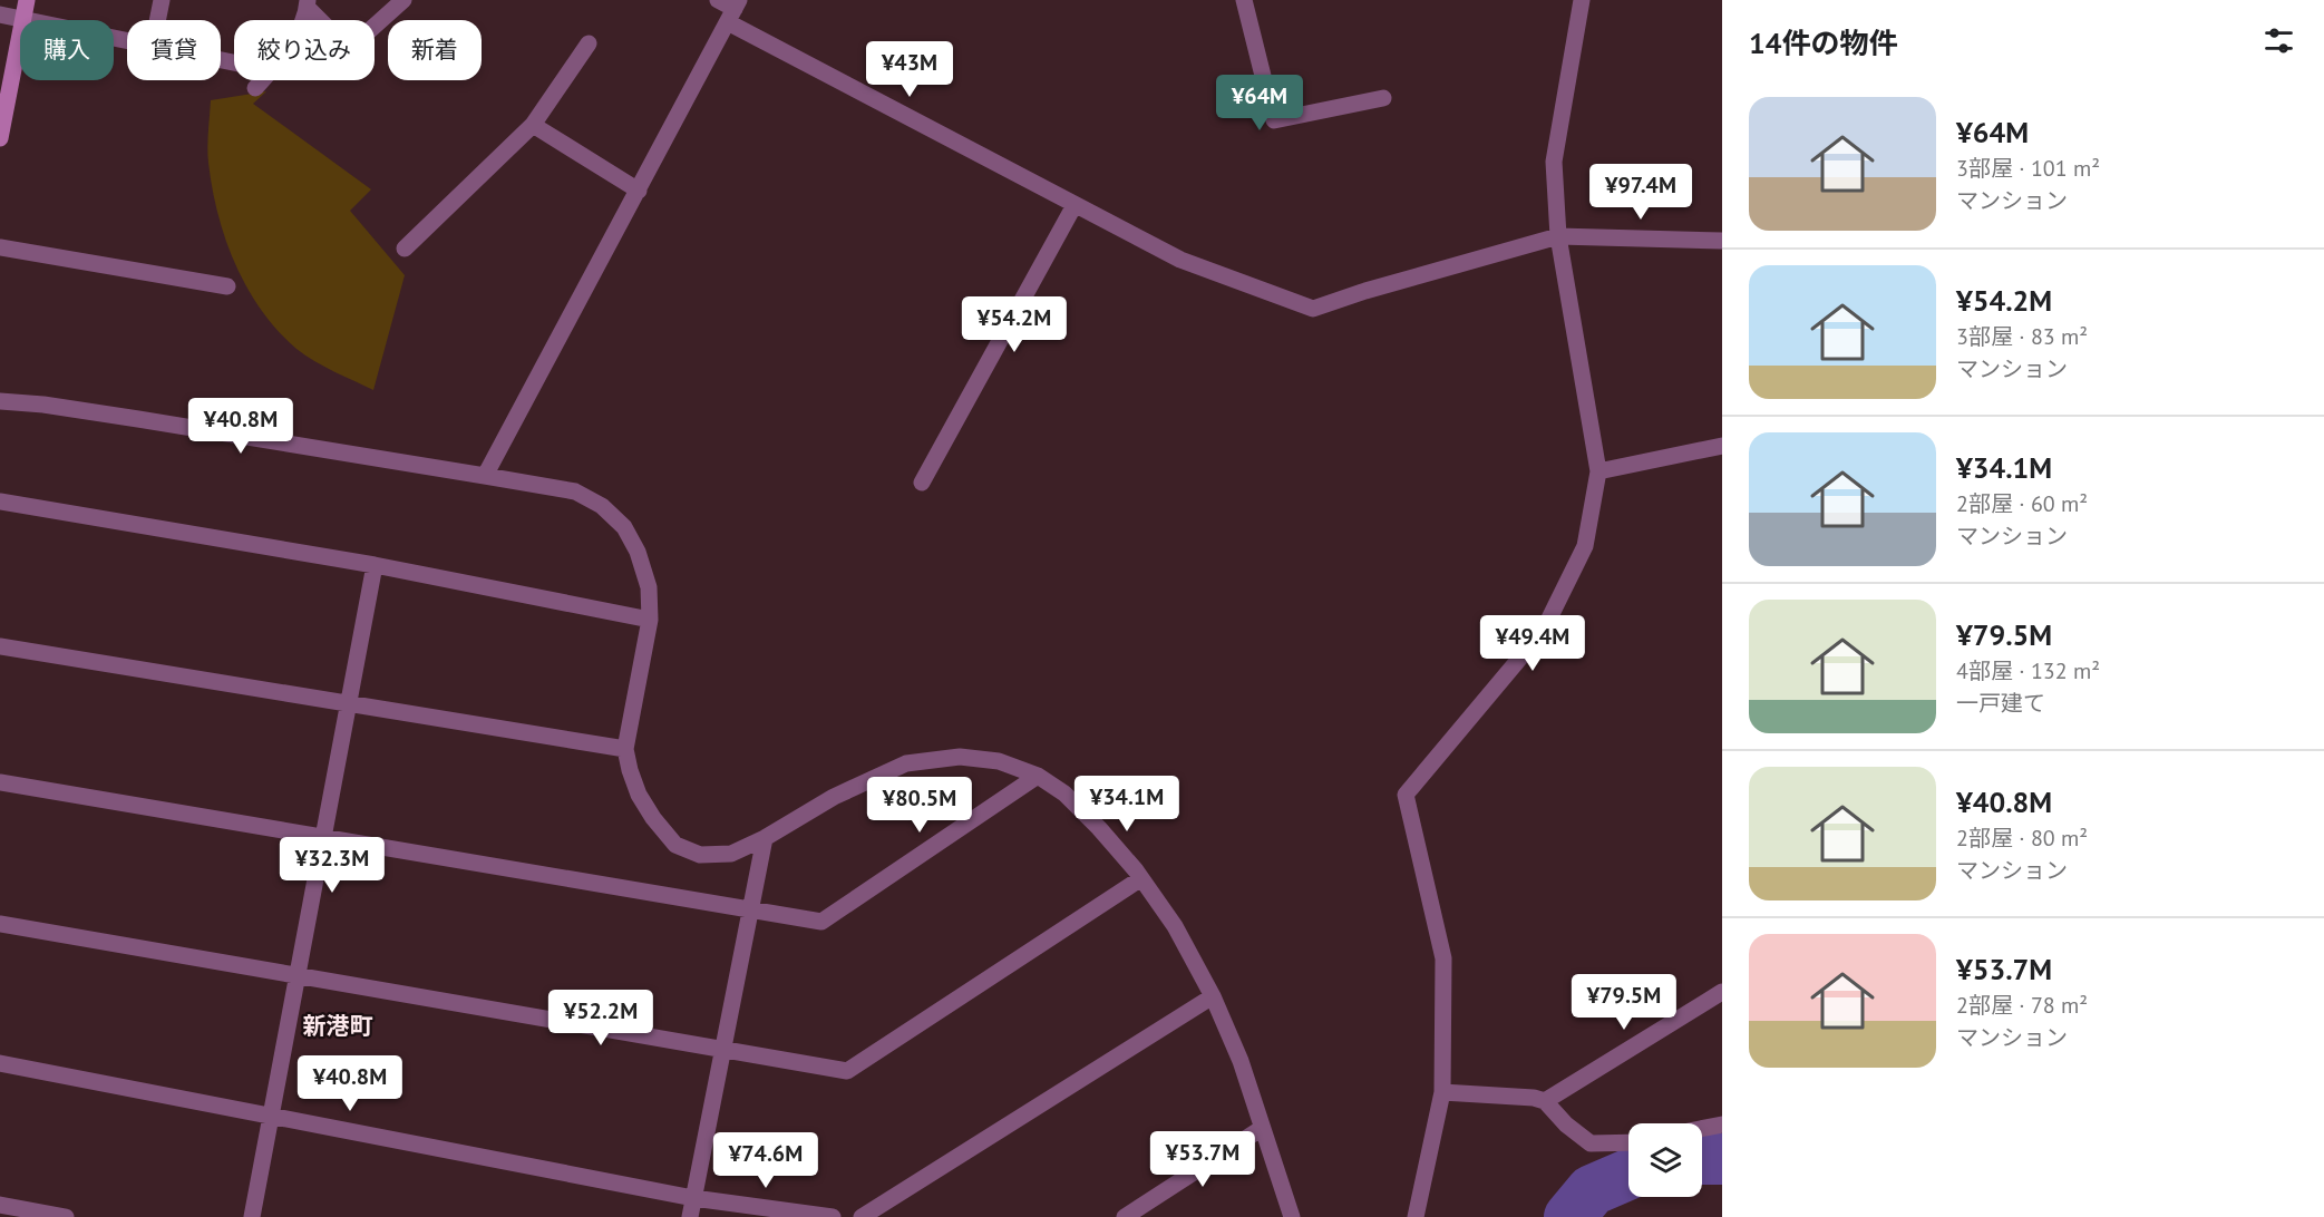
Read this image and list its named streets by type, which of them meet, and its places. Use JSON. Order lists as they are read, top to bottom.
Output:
{
  "districts": ["新港町"],
  "page": {
    "heading": "14件の物件",
    "chip": [
      "購入",
      "賃貸",
      "絞り込み",
      "新着"
    ],
    "price": [
      "¥43M",
      "¥64M",
      "¥97.4M",
      "¥54.2M",
      "¥40.8M",
      "¥49.4M",
      "¥34.1M",
      "¥80.5M",
      "¥32.3M",
      "¥79.5M",
      "¥52.2M",
      "¥40.8M",
      "¥53.7M",
      "¥74.6M"
    ],
    "list": [
      {
        "name": "¥64M",
        "note": "3部屋 · 101 m² · マンション"
      },
      {
        "name": "¥54.2M",
        "note": "3部屋 · 83 m² · マンション"
      },
      {
        "name": "¥34.1M",
        "note": "2部屋 · 60 m² · マンション"
      },
      {
        "name": "¥79.5M",
        "note": "4部屋 · 132 m² · 一戸建て"
      },
      {
        "name": "¥40.8M",
        "note": "2部屋 · 80 m² · マンション"
      },
      {
        "name": "¥53.7M",
        "note": "2部屋 · 78 m² · マンション"
      }
    ]
  }
}
